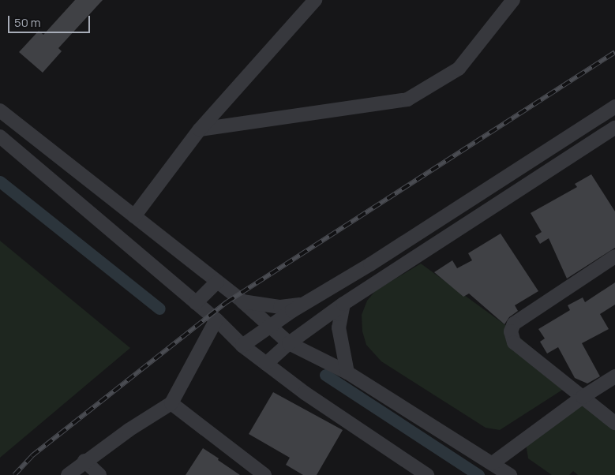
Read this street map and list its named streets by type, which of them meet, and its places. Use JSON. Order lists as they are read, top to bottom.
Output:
{
  "scale_bar": "50 m"
}
